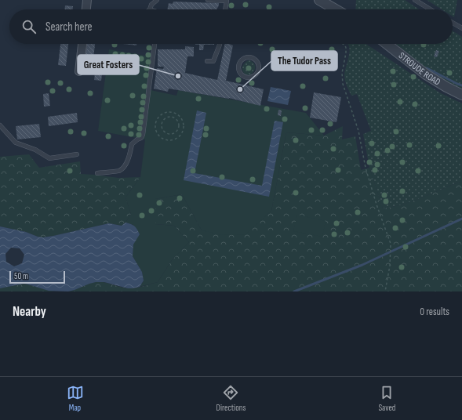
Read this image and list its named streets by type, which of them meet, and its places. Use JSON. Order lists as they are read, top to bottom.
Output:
{
  "streets": {
    "street": ["STROUDE ROAD"]
  },
  "places": ["Great Fosters", "The Tudor Pass"],
  "scale_bar": "50 m",
  "page": {
    "search": "Search here",
    "scale": "50 m",
    "heading": ["Nearby", "0 results"],
    "nav": ["Map", "Directions", "Saved"]
  }
}
